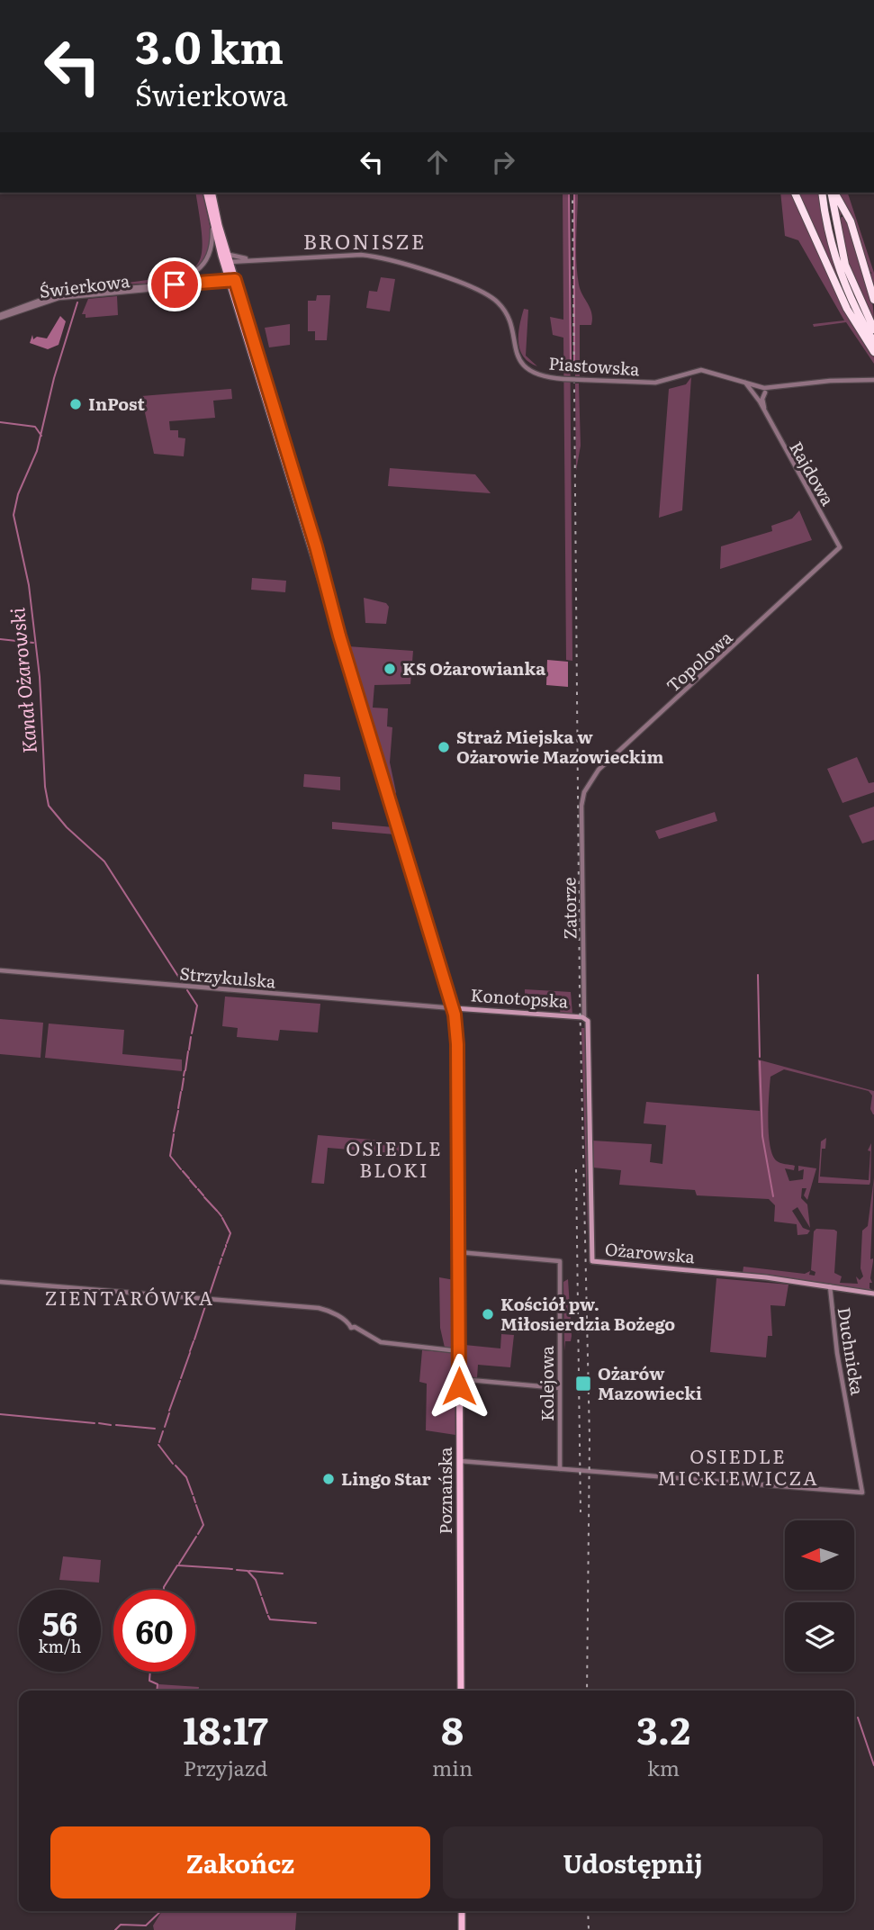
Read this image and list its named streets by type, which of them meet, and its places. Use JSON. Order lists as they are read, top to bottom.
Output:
{
  "streets": {
    "main road": ["Konotopska", "Ożarowska", "Poznańska"],
    "street": [
      "Świerkowa",
      "Piastowska",
      "Rajdowa",
      "Topolowa",
      "Zatorze",
      "Strzykulska",
      "Duchnicka",
      "Kolejowa"
    ]
  },
  "crossings": [
    ["Świerkowa", "Poznańska"],
    ["Piastowska", "Poznańska"],
    ["Rajdowa", "Topolowa"],
    ["Topolowa", "Zatorze"],
    ["Zatorze", "Konotopska"],
    ["Zatorze", "Ożarowska"],
    ["Strzykulska", "Konotopska"],
    ["Strzykulska", "Poznańska"],
    ["Konotopska", "Ożarowska"],
    ["Konotopska", "Poznańska"],
    ["Ożarowska", "Duchnicka"],
    ["Duchnicka", "Kolejowa"],
    ["Kolejowa", "Poznańska"]
  ],
  "districts": [
    "BRONISZE",
    "OSIEDLE BLOKI",
    "ZIENTARÓWKA",
    "OSIEDLE MICKIEWICZA"
  ],
  "water": ["Kanał Ożarowski"],
  "places": {
    "other": [
      "InPost",
      "KS Ożarowianka",
      "Straż Miejska w Ożarowie Mazowieckim",
      "Kościół pw. Miłosierdzia Bożego",
      "Lingo Star"
    ],
    "transit": ["Ożarów Mazowiecki"]
  },
  "north": "left",
  "page": {
    "turn": ["3.0 km", "Świerkowa"],
    "speed": "56 km/h",
    "limit": "60",
    "eta": [
      "18:17",
      "Przyjazd",
      "8",
      "min",
      "3.2",
      "km"
    ],
    "buttons": ["Zakończ", "Udostępnij"]
  }
}
